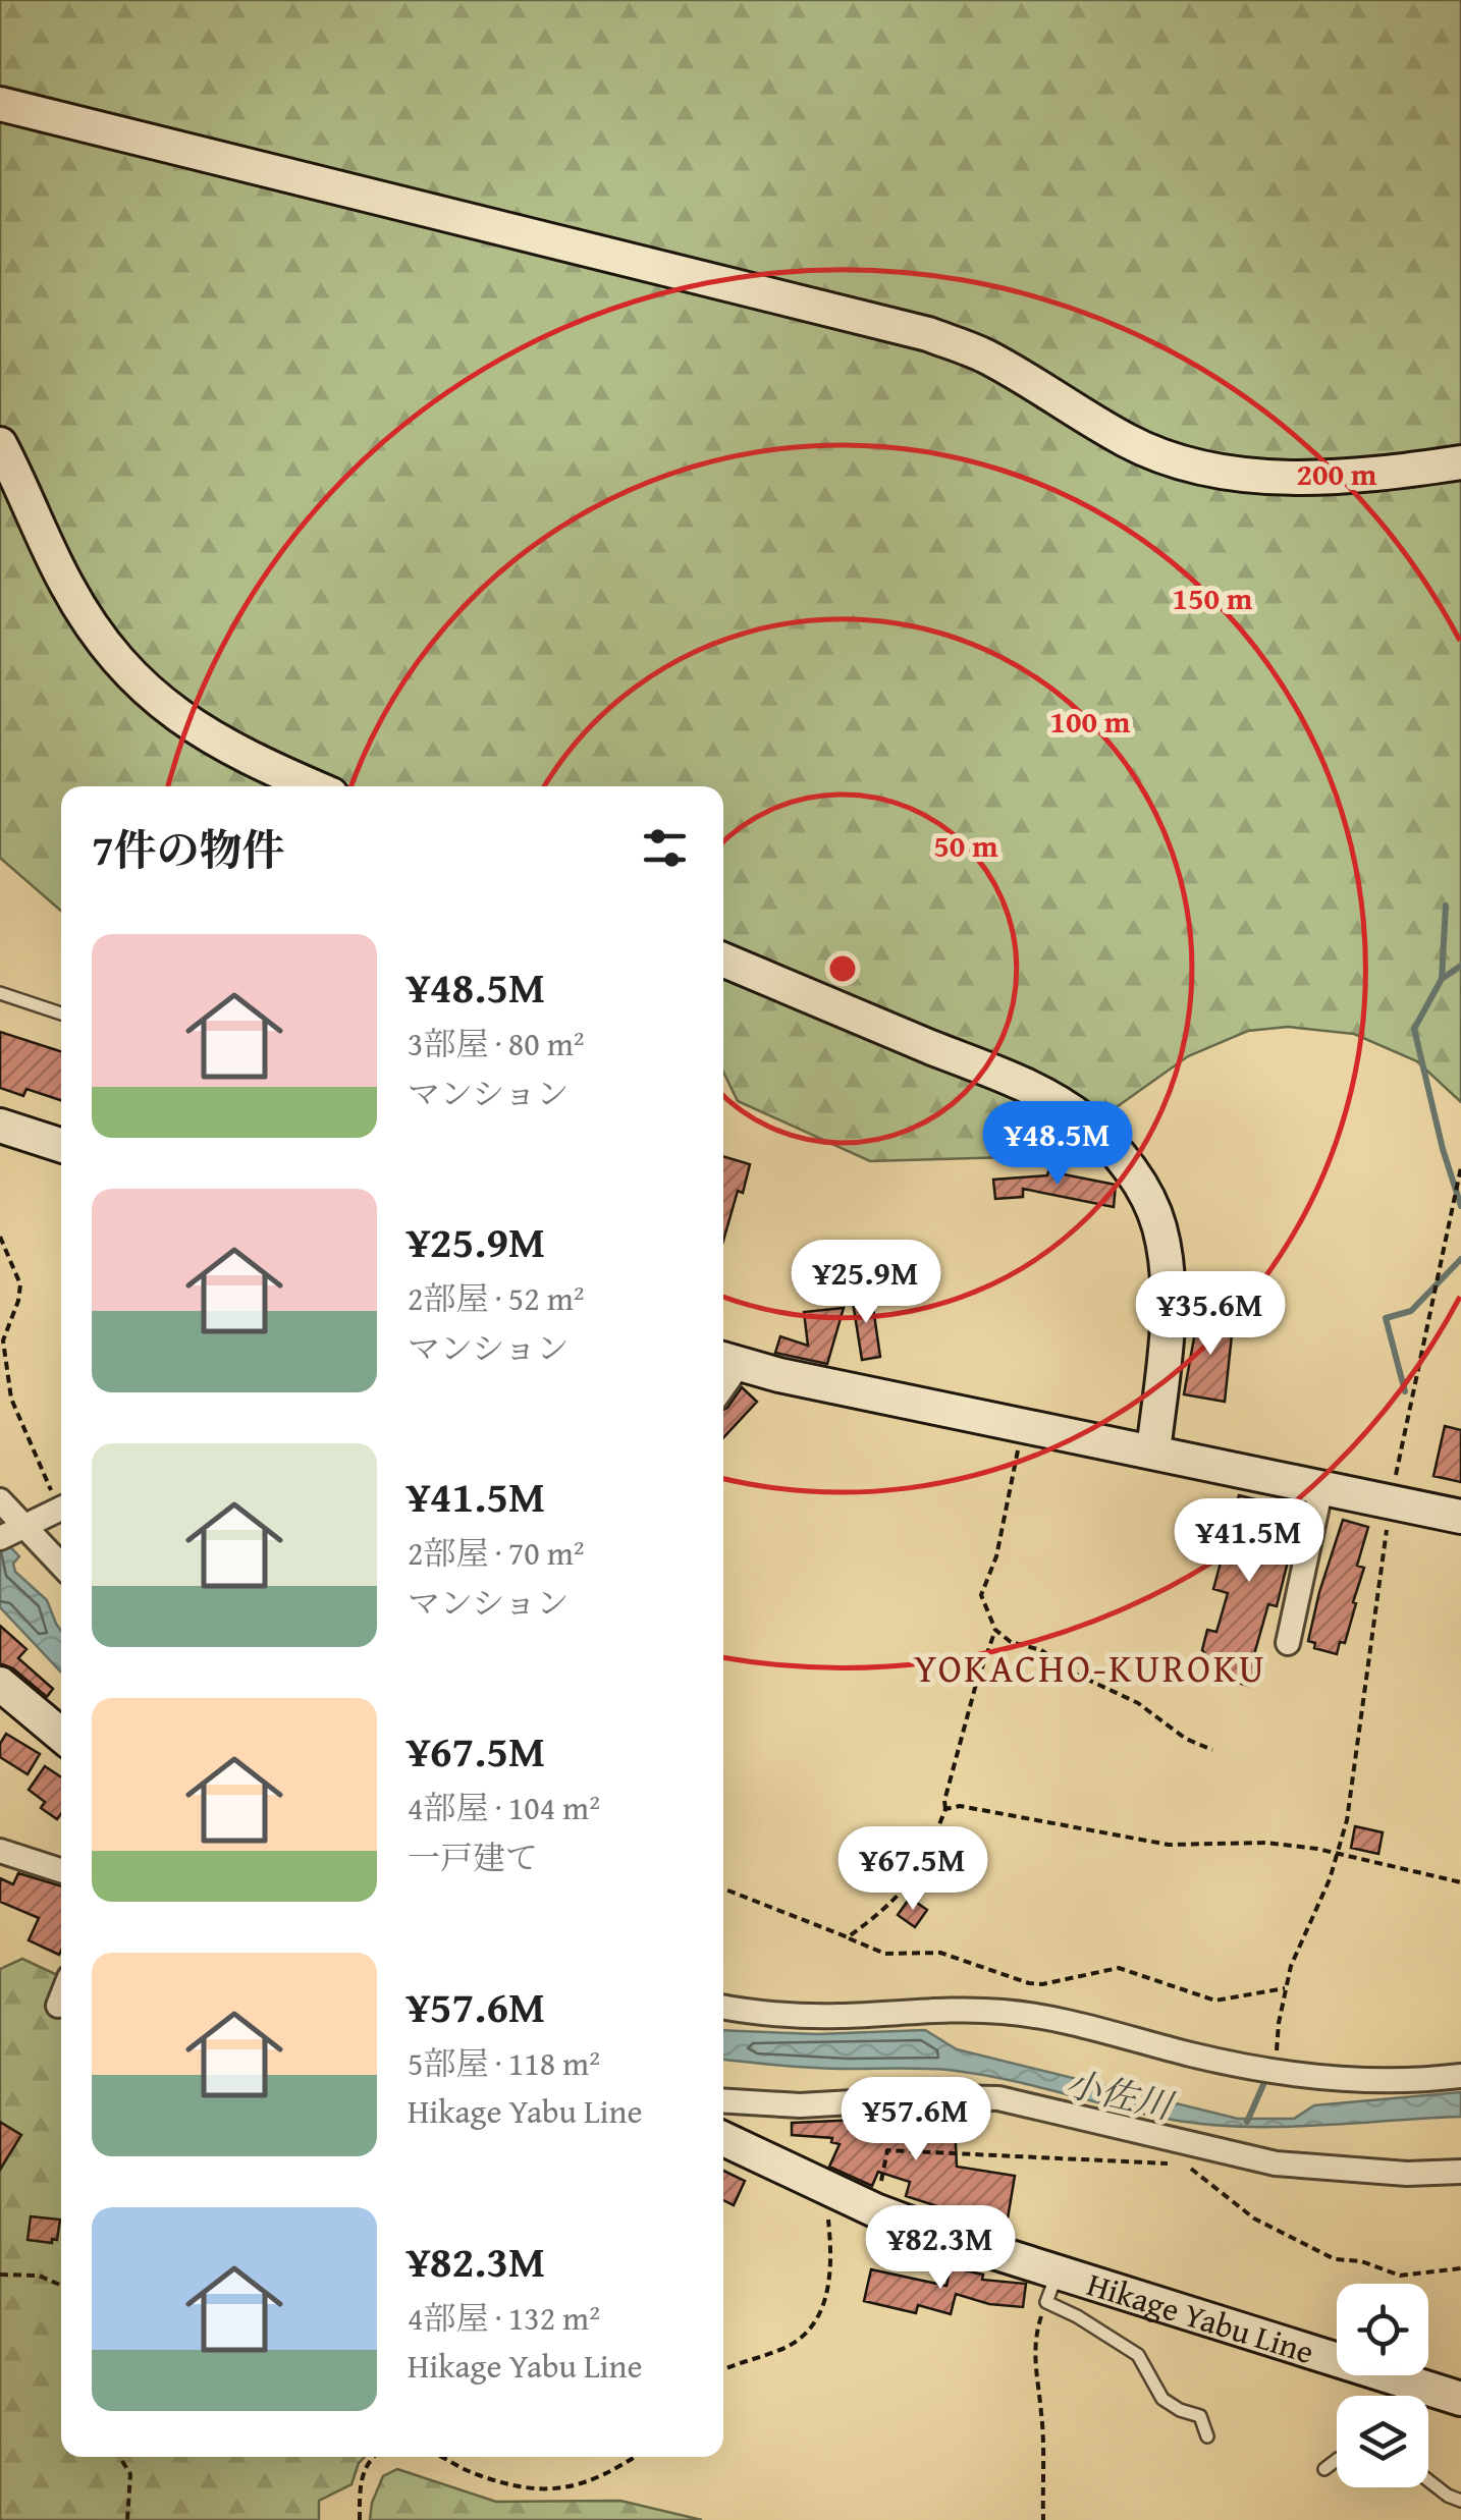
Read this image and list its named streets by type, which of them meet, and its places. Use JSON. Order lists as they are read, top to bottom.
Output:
{
  "streets": {
    "street": ["Hikage Yabu Line"]
  },
  "districts": ["YOKACHO-KUROKU"],
  "water": ["小佐川"],
  "page": {
    "heading": "7件の物件",
    "list": [
      {
        "name": "¥48.5M",
        "note": "3部屋 · 80 m² · マンション"
      },
      {
        "name": "¥25.9M",
        "note": "2部屋 · 52 m² · マンション"
      },
      {
        "name": "¥41.5M",
        "note": "2部屋 · 70 m² · マンション"
      },
      {
        "name": "¥67.5M",
        "note": "4部屋 · 104 m² · 一戸建て"
      },
      {
        "name": "¥57.6M",
        "note": "5部屋 · 118 m² · Hikage Yabu Line"
      },
      {
        "name": "¥82.3M",
        "note": "4部屋 · 132 m² · Hikage Yabu Line"
      }
    ],
    "price": [
      "¥48.5M",
      "¥25.9M",
      "¥35.6M",
      "¥41.5M",
      "¥67.5M",
      "¥57.6M",
      "¥82.3M"
    ]
  },
  "rings": [
    "200 m",
    "150 m",
    "100 m",
    "50 m"
  ]
}
